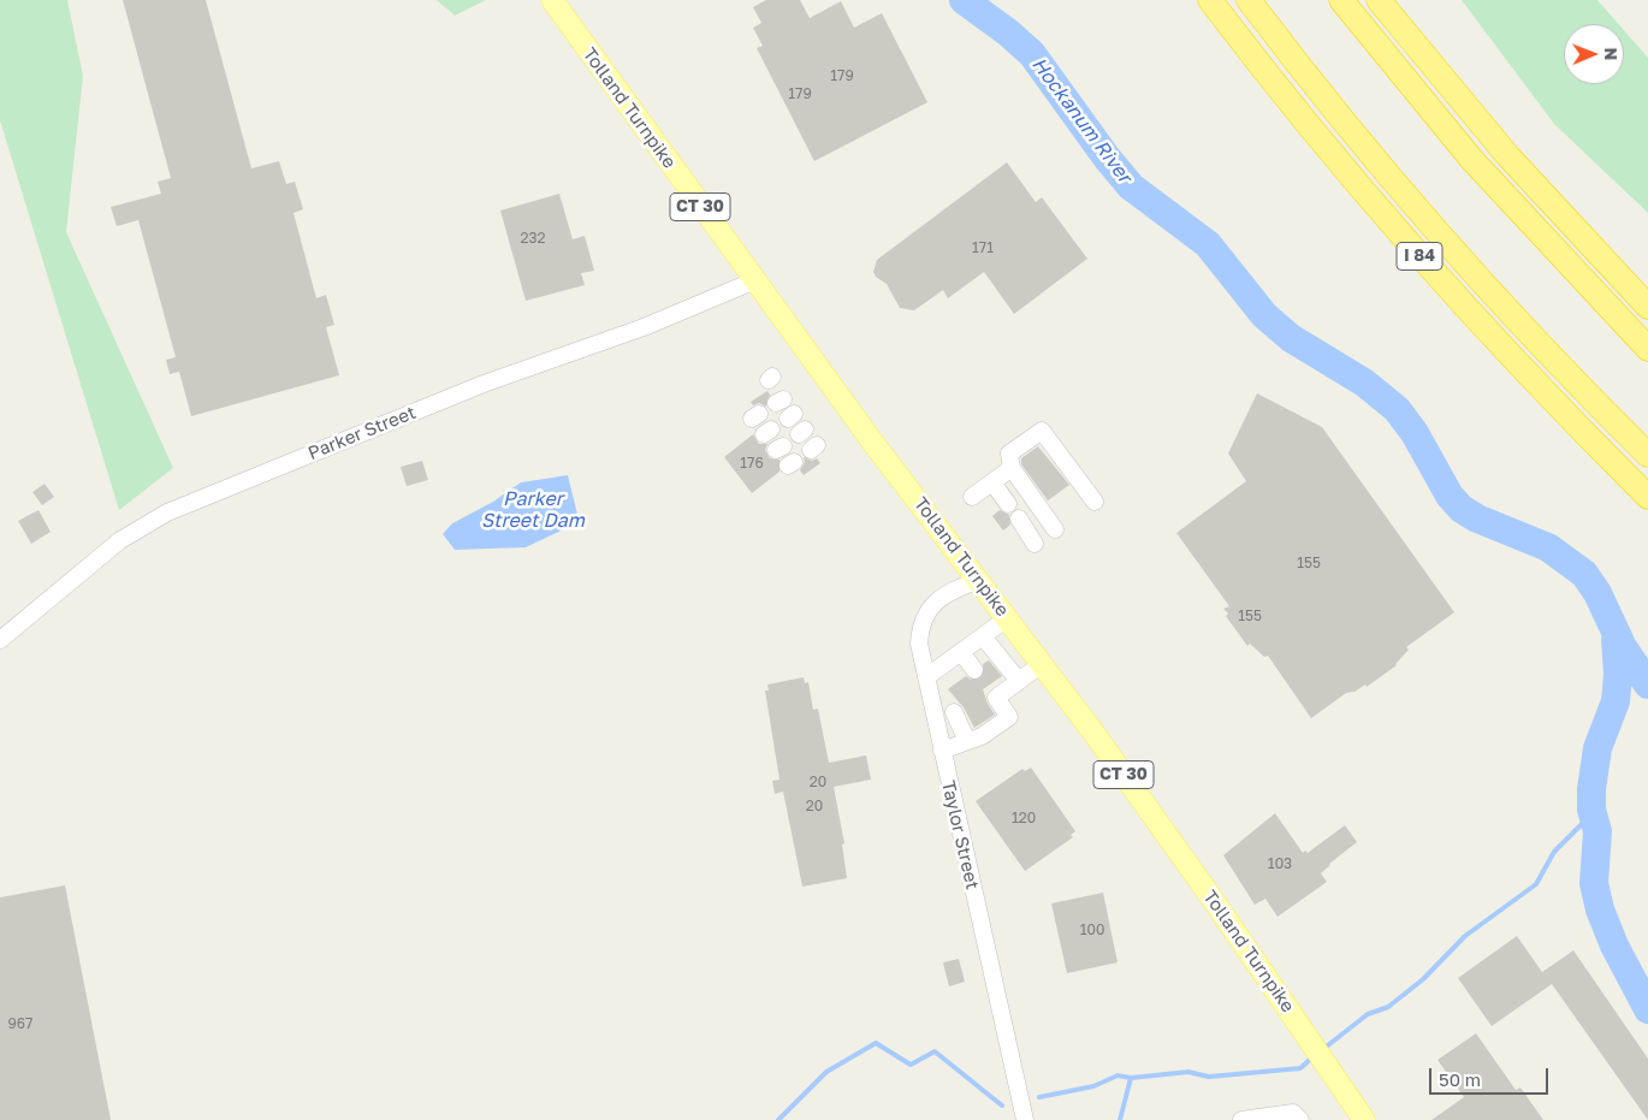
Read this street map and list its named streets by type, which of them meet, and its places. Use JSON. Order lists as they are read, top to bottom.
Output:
{
  "streets": {
    "highway": ["I 84"],
    "main road": ["Tolland Turnpike", "CT 30"],
    "street": ["Parker Street", "Taylor Street"]
  },
  "crossings": [
    ["Tolland Turnpike", "Parker Street"],
    ["Tolland Turnpike", "Taylor Street"]
  ],
  "water": ["Hockanum River", "Parker Street Dam"],
  "house_numbers": [
    "179",
    "179",
    "232",
    "171",
    "176",
    "155",
    "155",
    "20",
    "20",
    "120",
    "103",
    "100",
    "967"
  ],
  "scale_bar": "50 m",
  "north": "right"
}
